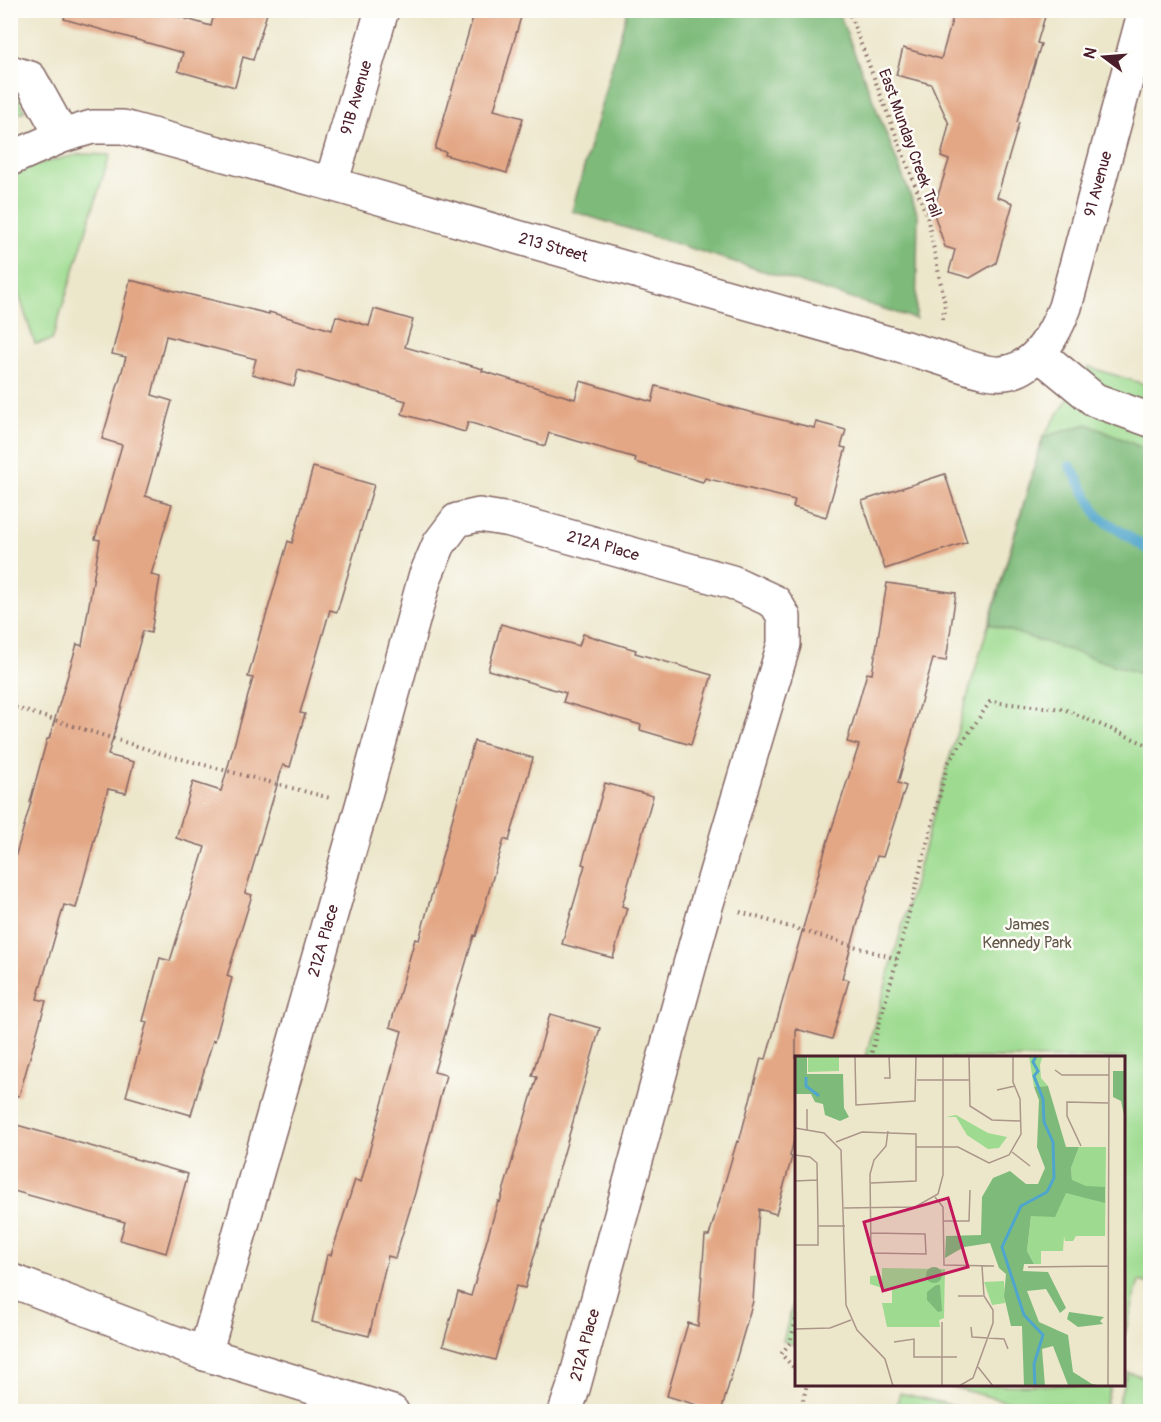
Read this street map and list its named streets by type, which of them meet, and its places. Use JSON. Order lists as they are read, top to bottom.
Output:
{
  "streets": {
    "street": [
      "91B Avenue",
      "91 Avenue",
      "213 Street",
      "212A Place"
    ],
    "path": ["East Munday Creek Trail"]
  },
  "crossings": [
    ["91B Avenue", "213 Street"],
    ["East Munday Creek Trail", "213 Street"],
    ["91 Avenue", "213 Street"]
  ],
  "parks": ["James Kennedy Park"],
  "north": "left"
}
